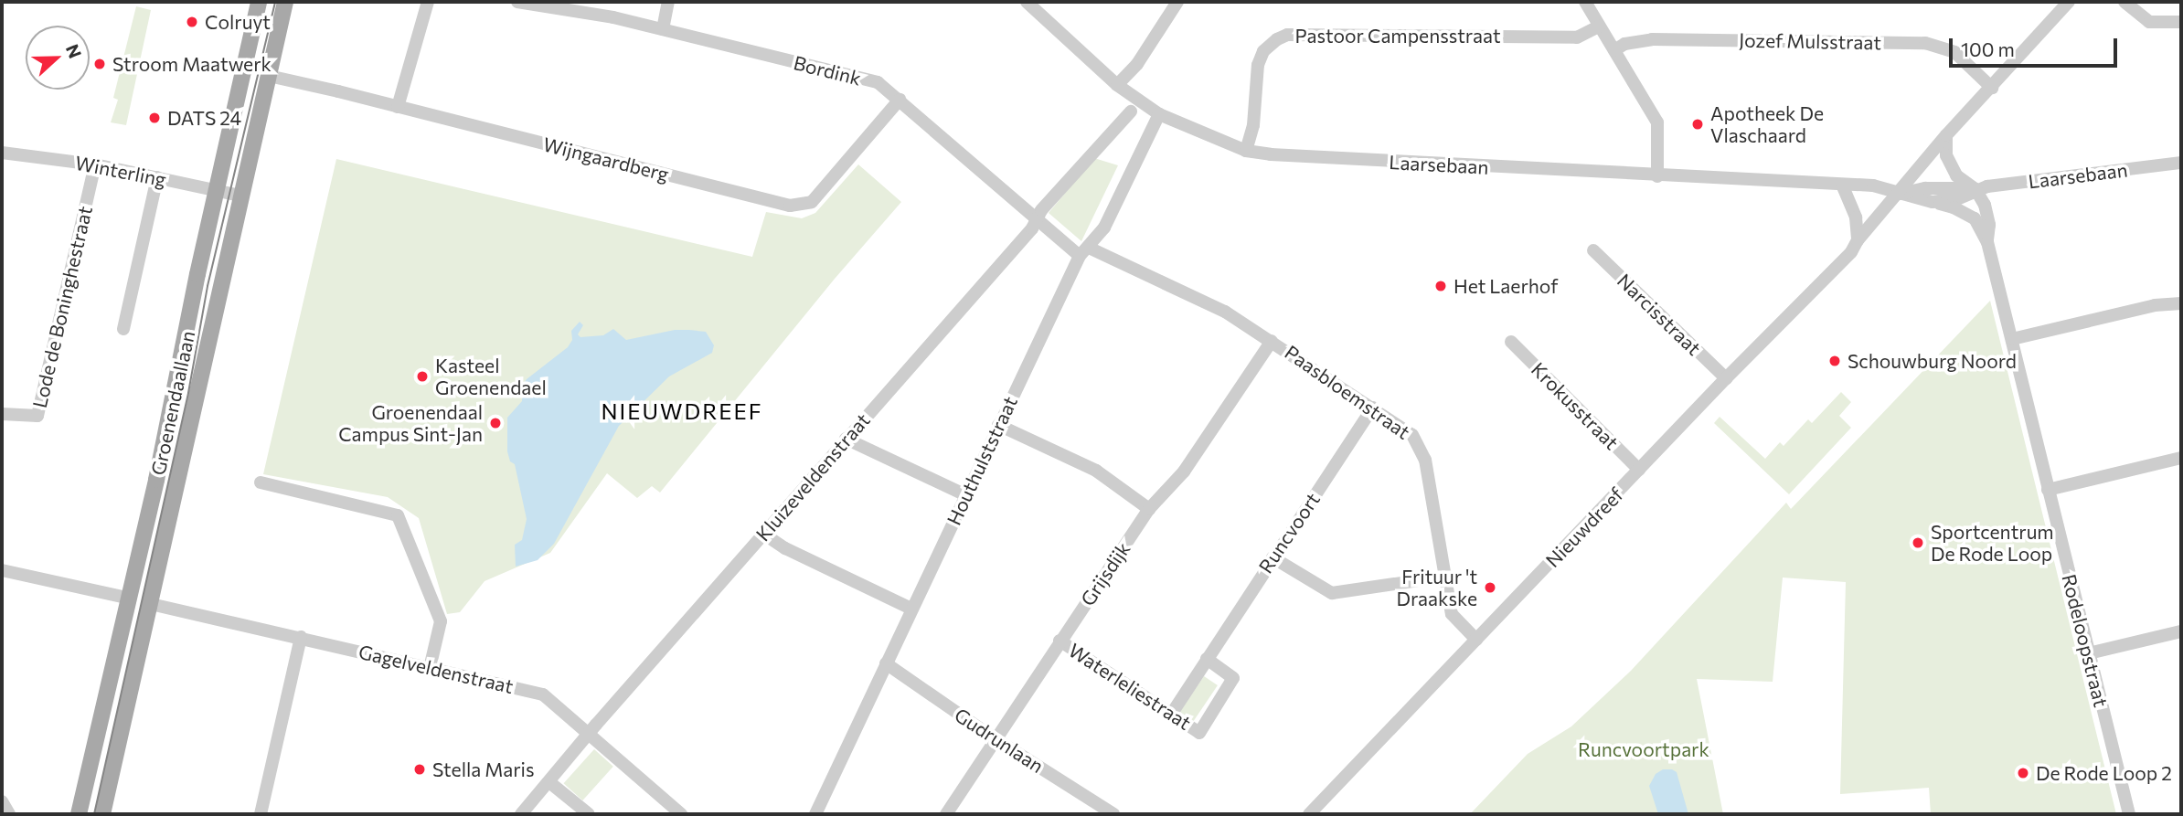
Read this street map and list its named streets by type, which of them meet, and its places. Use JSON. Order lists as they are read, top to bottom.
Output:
{
  "streets": {
    "main road": ["Groenendaallaan"],
    "street": [
      "Pastoor Campensstraat",
      "Jozef Mulsstraat",
      "Bordink",
      "Wijngaardberg",
      "Laarsebaan",
      "Winterling",
      "Lode de Boninghestraat",
      "Narcisstraat",
      "Paasbloemstraat",
      "Krokusstraat",
      "Houthulststraat",
      "Kluizeveldenstraat",
      "Nieuwdreef",
      "Runcvoort",
      "Grijsdijk",
      "Rodeloopstraat",
      "Gagelveldenstraat",
      "Waterleliestraat",
      "Gudrunlaan"
    ]
  },
  "crossings": [
    ["Pastoor Campensstraat", "Laarsebaan"],
    ["Jozef Mulsstraat", "Nieuwdreef"],
    ["Bordink", "Wijngaardberg"],
    ["Bordink", "Paasbloemstraat"],
    ["Bordink", "Houthulststraat"],
    ["Bordink", "Kluizeveldenstraat"],
    ["Wijngaardberg", "Groenendaallaan"],
    ["Laarsebaan", "Houthulststraat"],
    ["Laarsebaan", "Nieuwdreef"],
    ["Laarsebaan", "Rodeloopstraat"],
    ["Winterling", "Lode de Boninghestraat"],
    ["Winterling", "Groenendaallaan"],
    ["Narcisstraat", "Nieuwdreef"],
    ["Paasbloemstraat", "Houthulststraat"],
    ["Paasbloemstraat", "Nieuwdreef"],
    ["Paasbloemstraat", "Runcvoort"],
    ["Paasbloemstraat", "Grijsdijk"],
    ["Groenendaallaan", "Gagelveldenstraat"],
    ["Krokusstraat", "Nieuwdreef"],
    ["Houthulststraat", "Gudrunlaan"],
    ["Kluizeveldenstraat", "Gagelveldenstraat"],
    ["Runcvoort", "Waterleliestraat"],
    ["Grijsdijk", "Waterleliestraat"],
    ["Grijsdijk", "Gudrunlaan"]
  ],
  "districts": ["NIEUWDREEF"],
  "parks": ["Runcvoortpark"],
  "places": [
    "Colruyt",
    "Stroom Maatwerk",
    "DATS 24",
    "Apotheek De Vlaschaard",
    "Het Laerhof",
    "Schouwburg Noord",
    "Kasteel Groenendael",
    "Groenendaal Campus Sint-Jan",
    "Sportcentrum De Rode Loop",
    "Frituur 't Draakske",
    "Stella Maris",
    "De Rode Loop 2"
  ],
  "scale_bar": "100 m",
  "north": "right"
}
